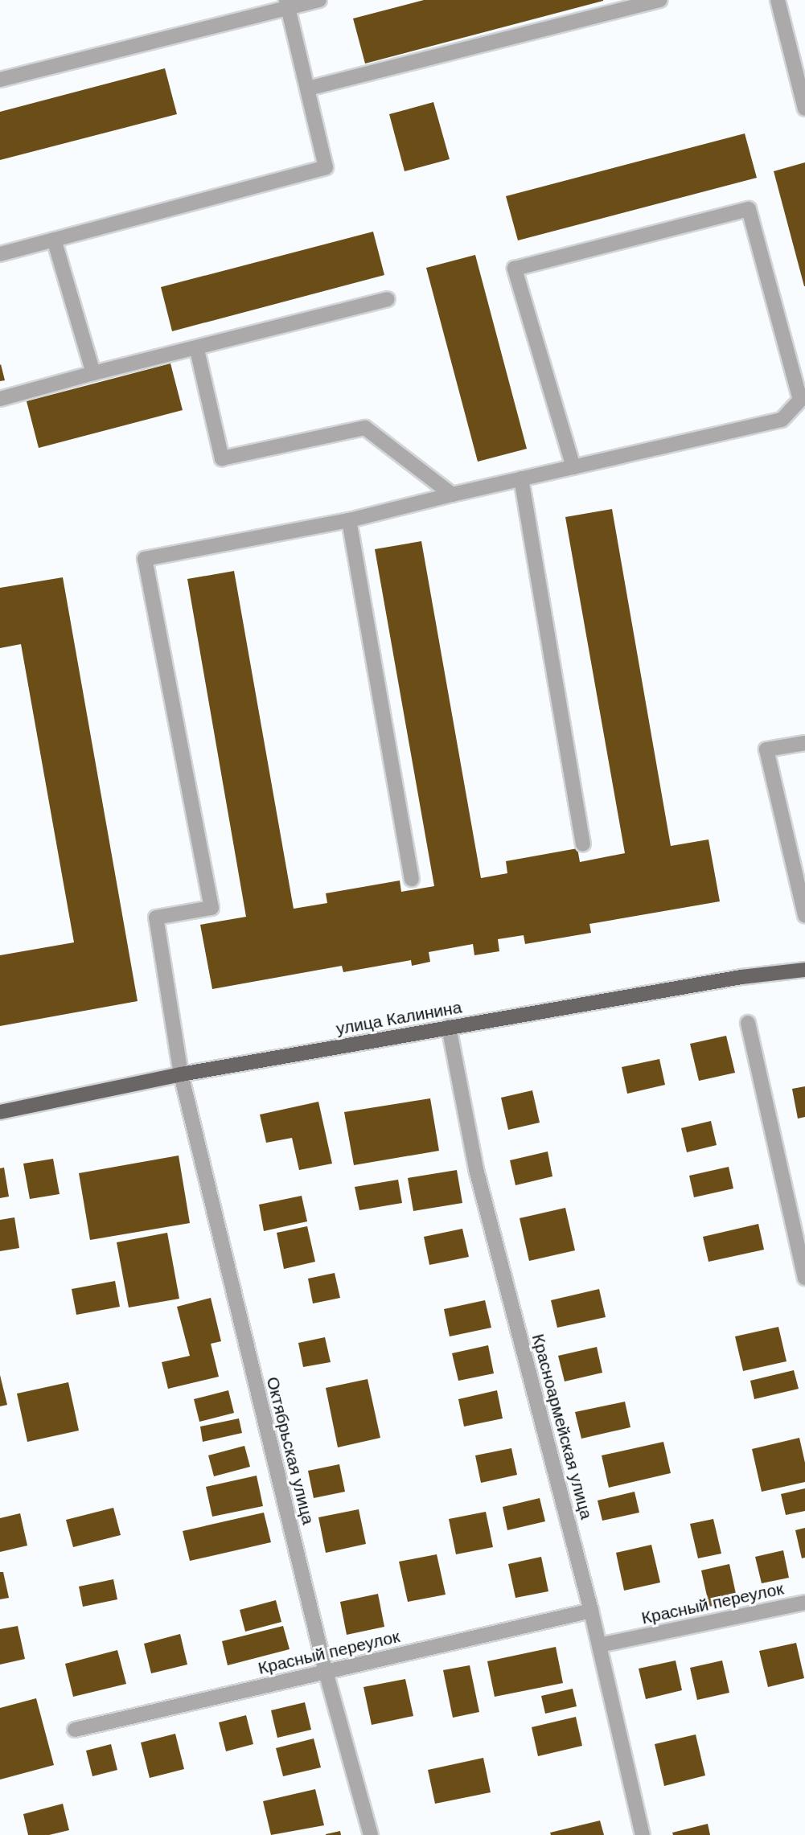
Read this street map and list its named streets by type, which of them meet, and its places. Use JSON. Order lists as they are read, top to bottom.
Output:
{
  "streets": {
    "main road": ["улица Калинина"],
    "street": ["Красноармейская улица", "Октябрьская улица", "Красный переулок"]
  },
  "crossings": [
    ["улица Калинина", "Красноармейская улица"],
    ["улица Калинина", "Октябрьская улица"],
    ["Красноармейская улица", "Красный переулок"],
    ["Октябрьская улица", "Красный переулок"]
  ]
}
